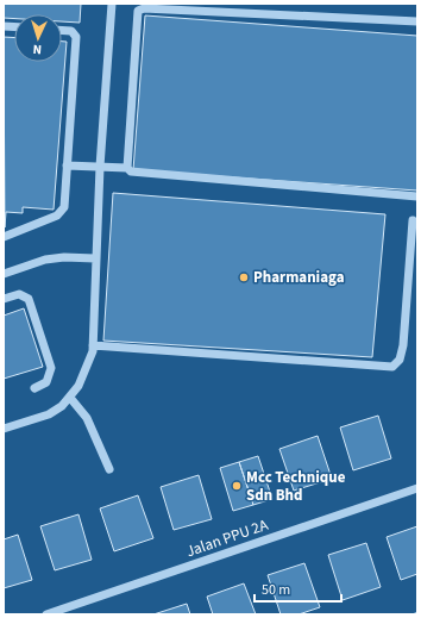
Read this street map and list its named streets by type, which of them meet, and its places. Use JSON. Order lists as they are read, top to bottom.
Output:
{
  "streets": {
    "street": ["Jalan PPU 2A"]
  },
  "places": ["Pharmaniaga", "Mcc Technique Sdn Bhd"],
  "scale_bar": "50 m",
  "north": "bottom"
}
